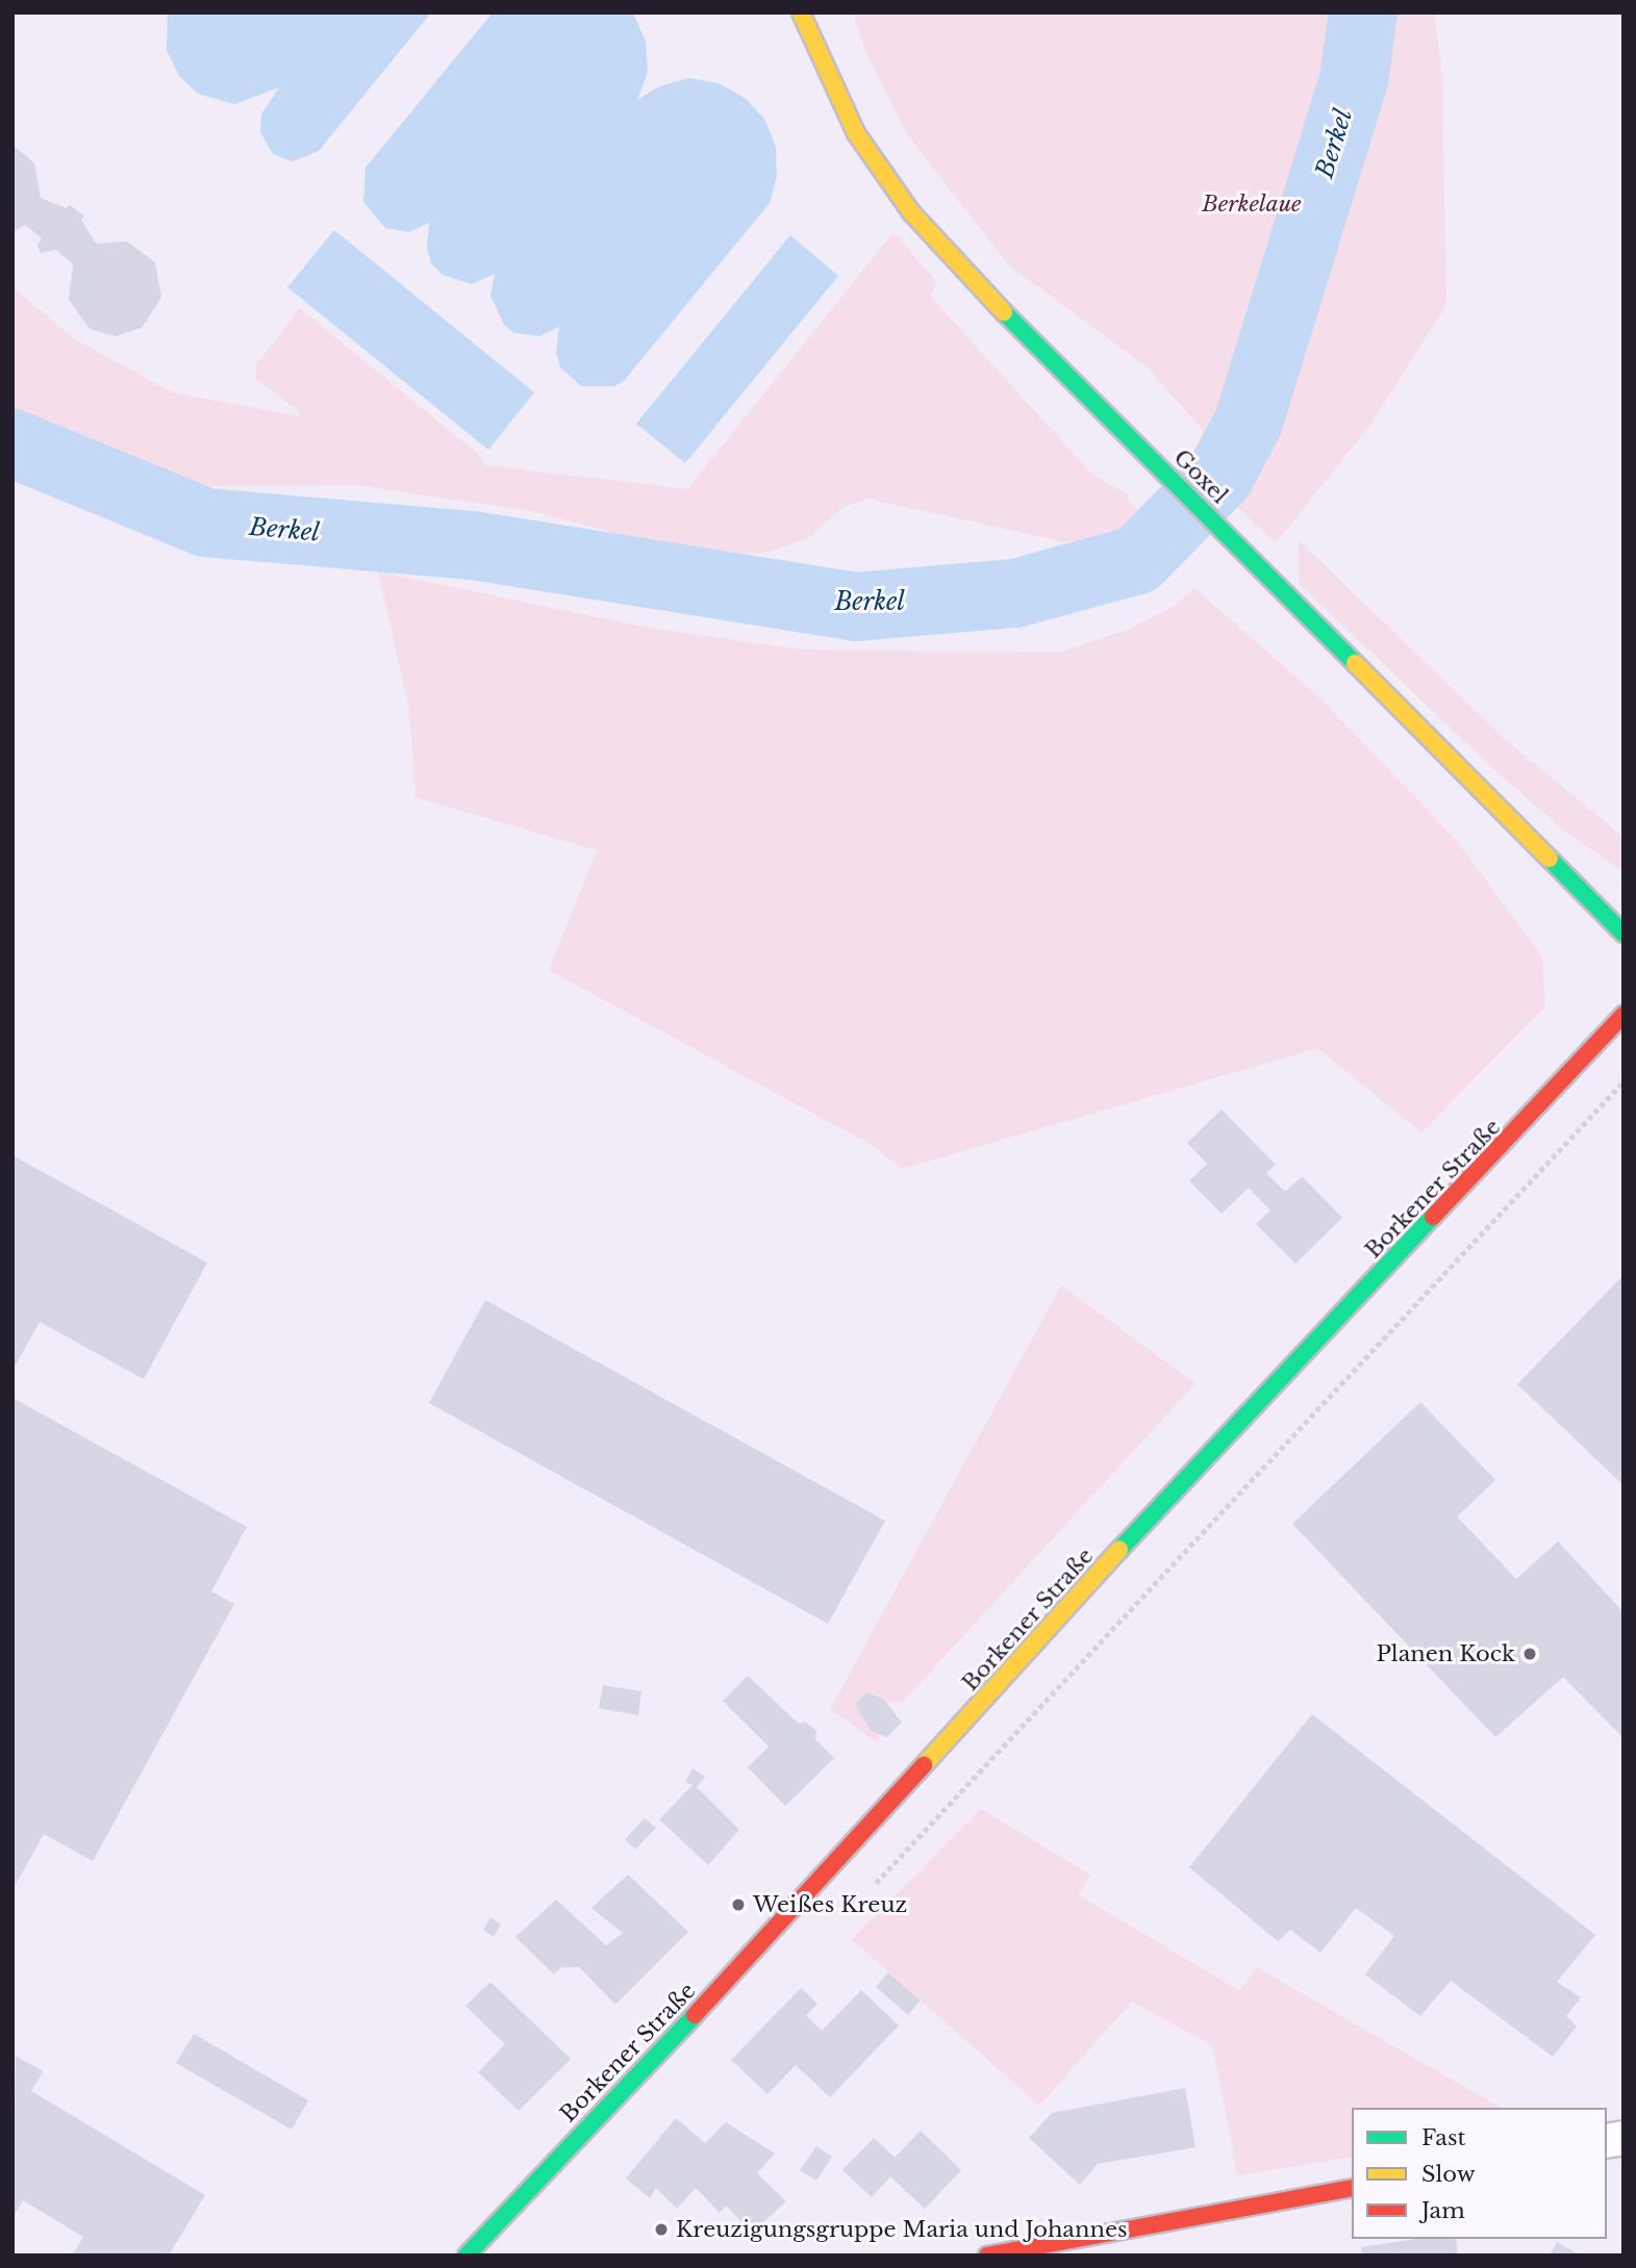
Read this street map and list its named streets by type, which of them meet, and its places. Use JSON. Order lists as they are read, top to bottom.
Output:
{
  "streets": {
    "street": ["Goxel", "Borkener Straße"]
  },
  "water": ["Berkel"],
  "parks": ["Berkelaue"],
  "places": ["Planen Kock", "Weißes Kreuz", "Kreuzigungsgruppe Maria und Johannes"],
  "legend": ["Fast", "Slow", "Jam"]
}
